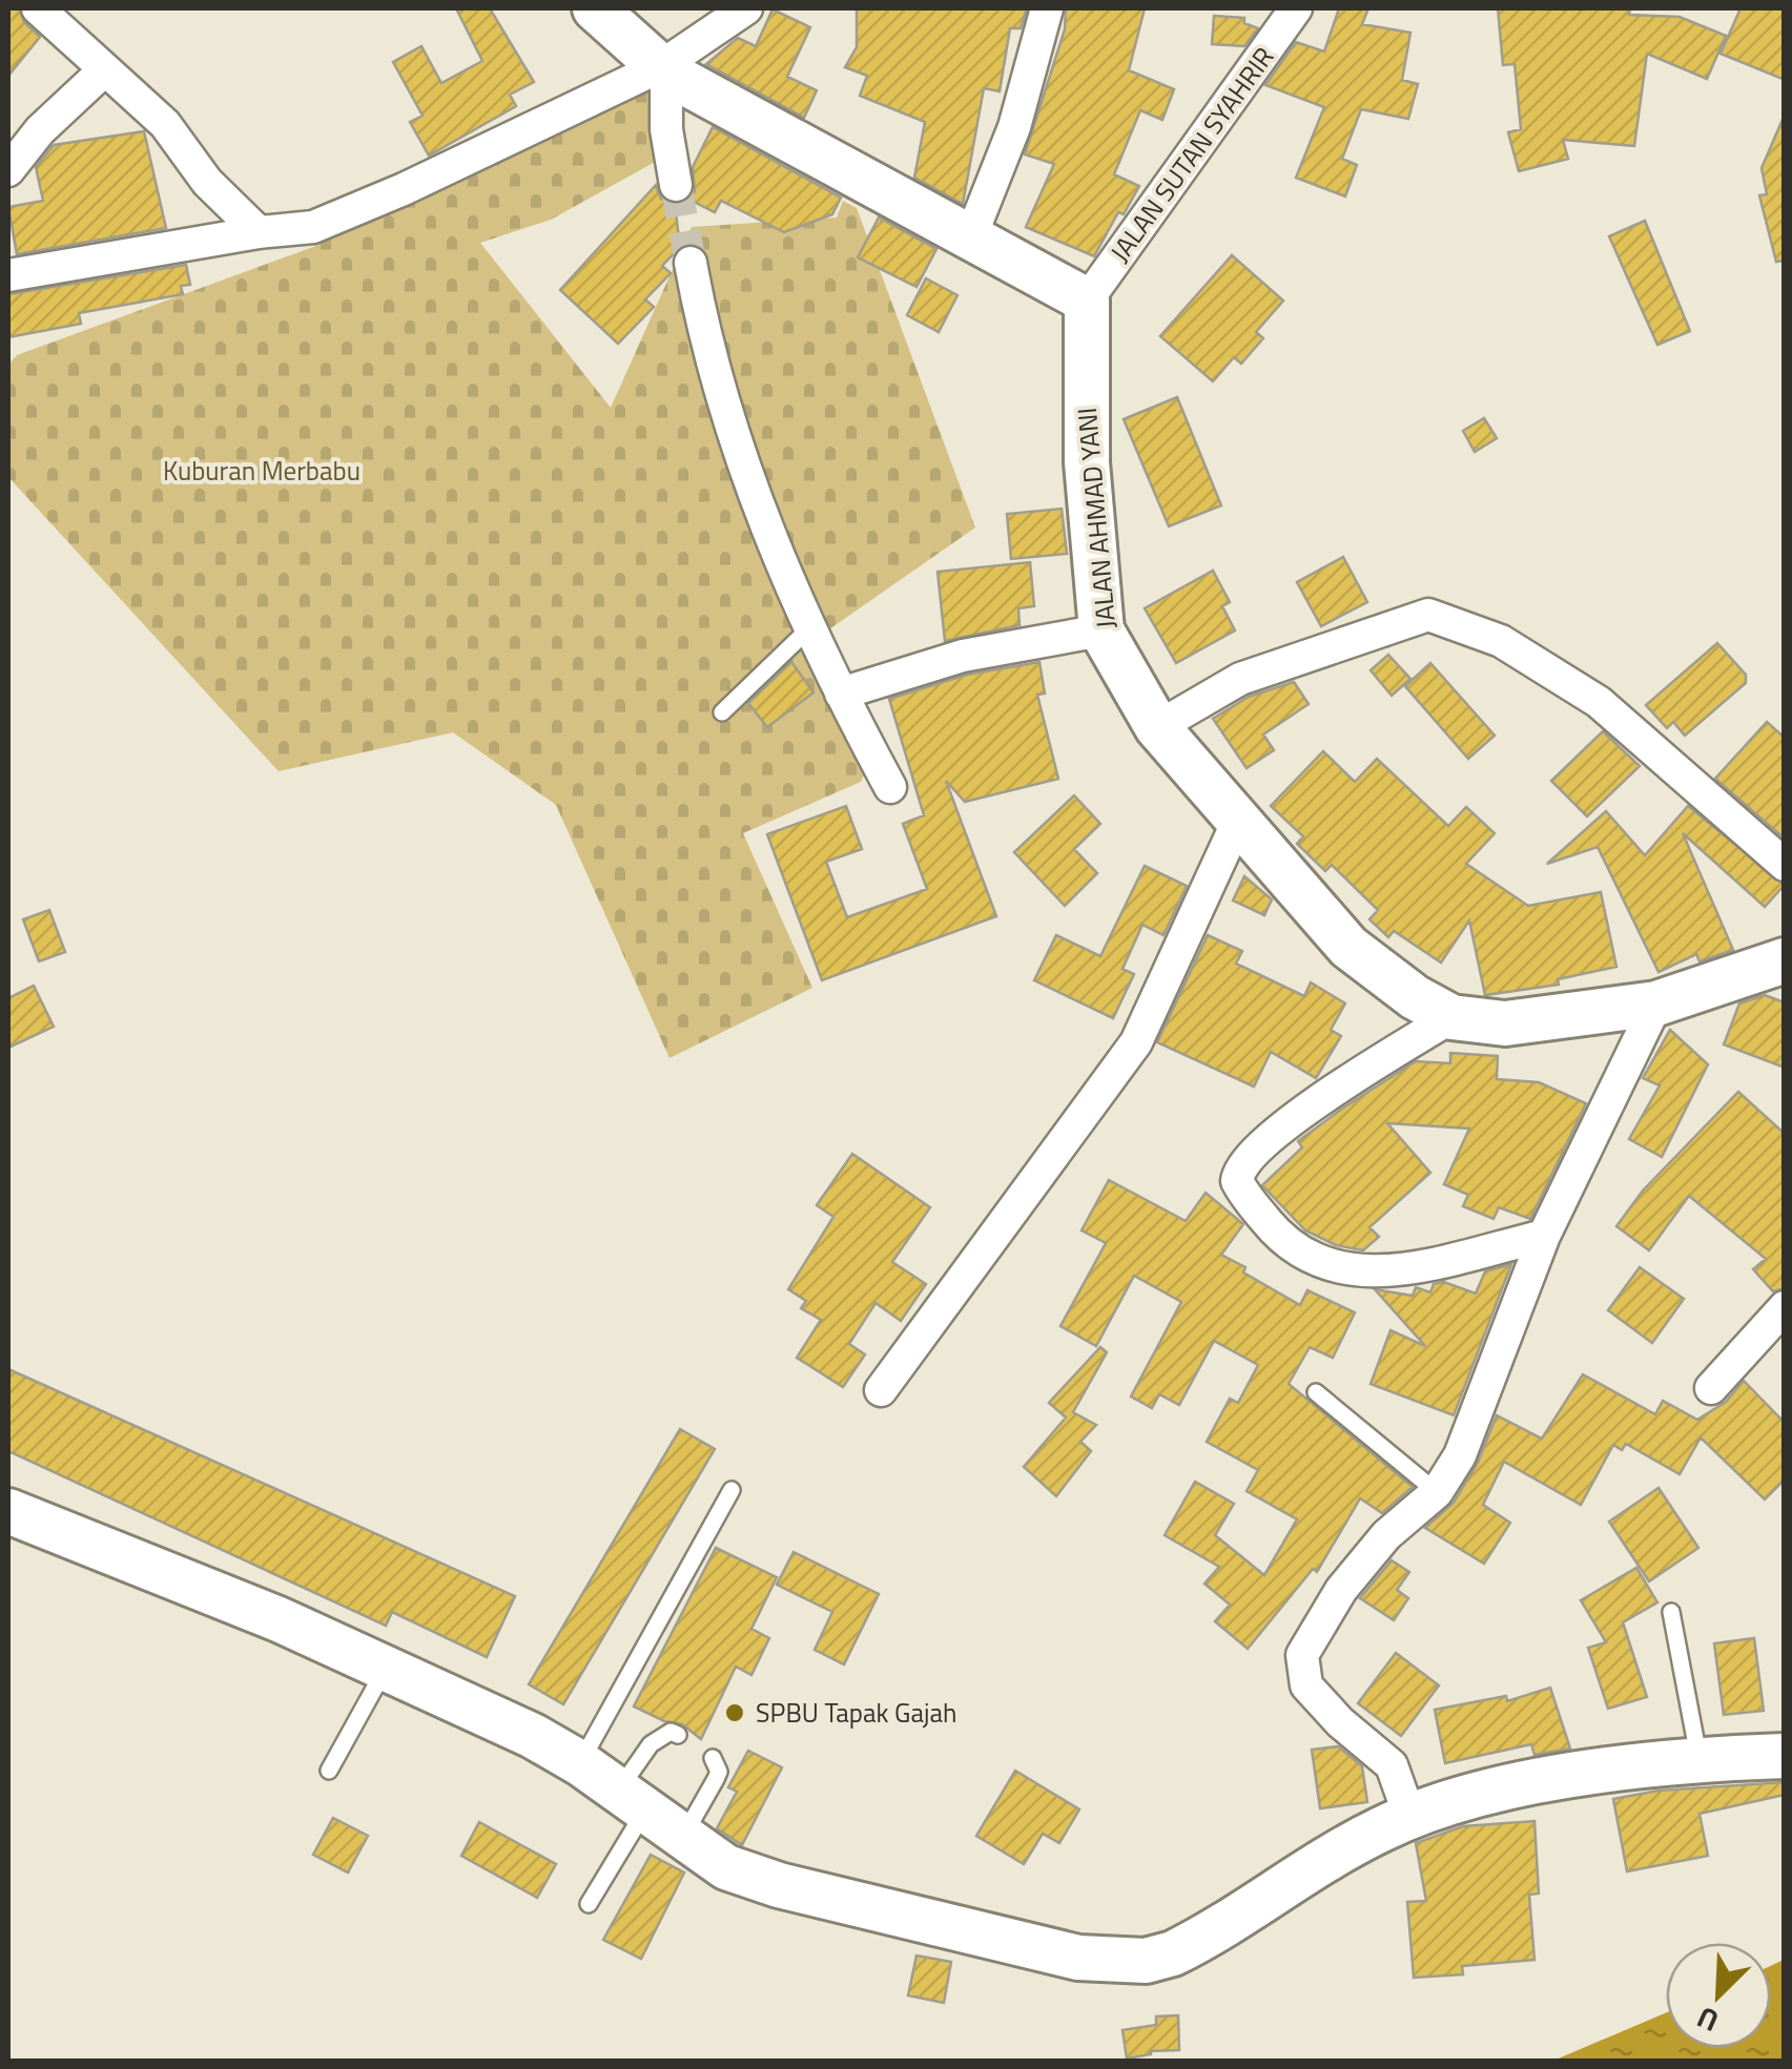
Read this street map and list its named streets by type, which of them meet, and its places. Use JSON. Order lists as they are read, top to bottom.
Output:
{
  "streets": {
    "street": ["JALAN SUTAN SYAHRIR", "JALAN AHMAD YANI"]
  },
  "crossings": [
    ["JALAN SUTAN SYAHRIR", "JALAN AHMAD YANI"]
  ],
  "parks": ["Kuburan Merbabu"],
  "places": ["SPBU Tapak Gajah"],
  "north": "bottom left"
}
